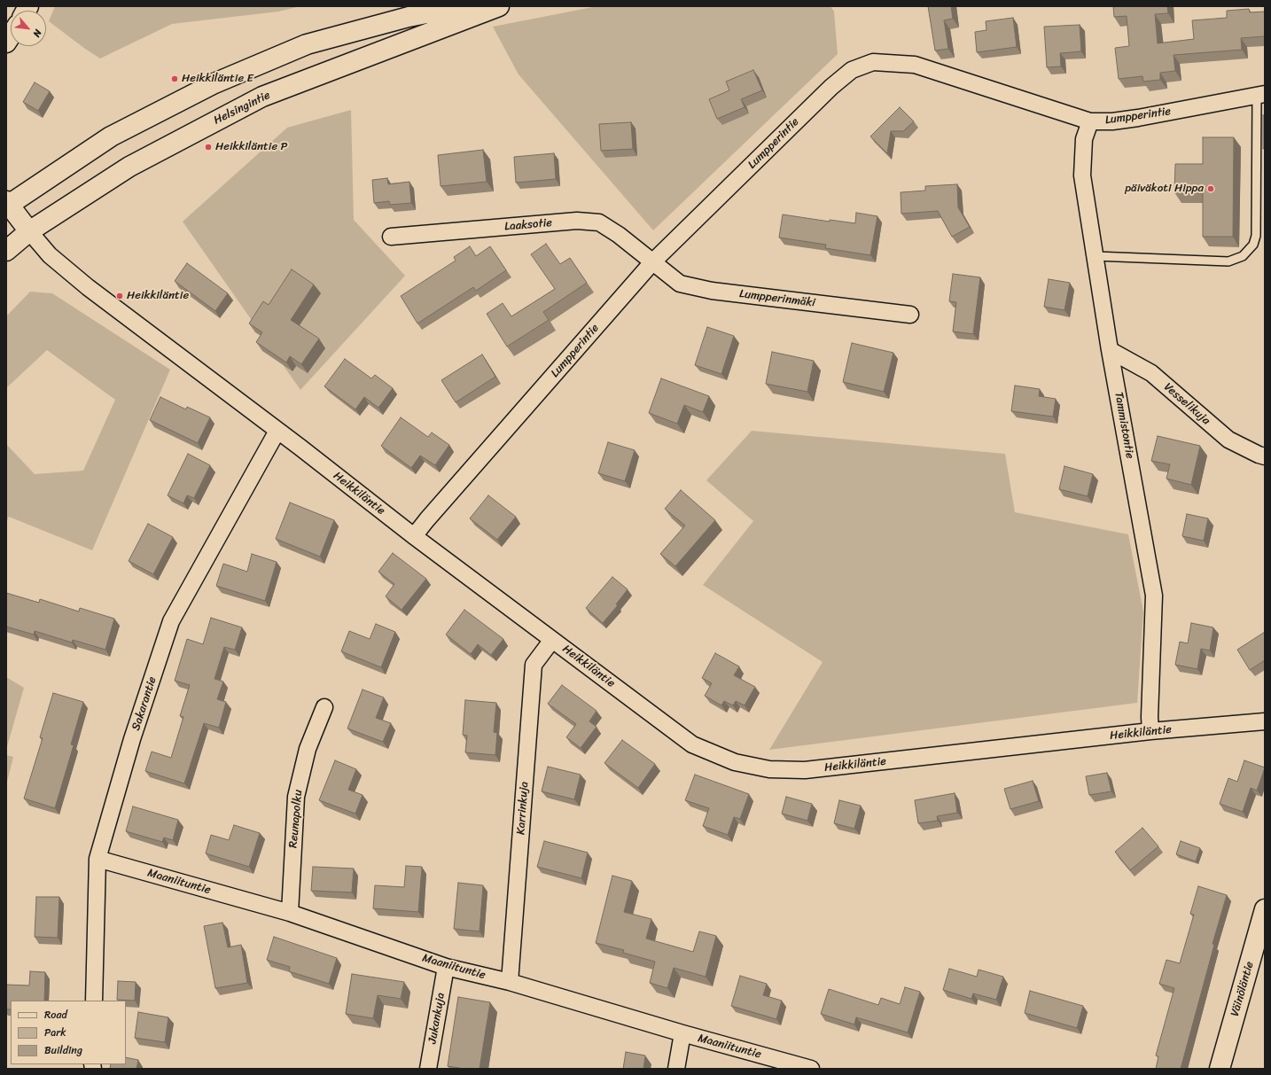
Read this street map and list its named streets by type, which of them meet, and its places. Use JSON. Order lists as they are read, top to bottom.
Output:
{
  "streets": {
    "main road": ["Helsingintie", "Väinöläntie"],
    "street": [
      "Lumpperintie",
      "Laaksotie",
      "Lumpperinmäki",
      "Vesselikuja",
      "Tammistontie",
      "Heikkiläntie",
      "Sakarantie",
      "Karrinkuja",
      "Reunapolku",
      "Maaniituntie",
      "Jukankuja"
    ]
  },
  "crossings": [
    ["Helsingintie", "Heikkiläntie"],
    ["Lumpperintie", "Laaksotie"],
    ["Lumpperintie", "Lumpperinmäki"],
    ["Lumpperintie", "Tammistontie"],
    ["Lumpperintie", "Heikkiläntie"],
    ["Laaksotie", "Lumpperinmäki"],
    ["Vesselikuja", "Tammistontie"],
    ["Tammistontie", "Heikkiläntie"],
    ["Heikkiläntie", "Sakarantie"],
    ["Heikkiläntie", "Karrinkuja"],
    ["Sakarantie", "Maaniituntie"],
    ["Karrinkuja", "Maaniituntie"],
    ["Reunapolku", "Maaniituntie"],
    ["Maaniituntie", "Jukankuja"]
  ],
  "places": [
    "Heikkiläntie E",
    "Heikkiläntie P",
    "päiväkoti Hippa",
    "Heikkiläntie"
  ],
  "legend": ["Road", "Park", "Building"],
  "north": "bottom right"
}
